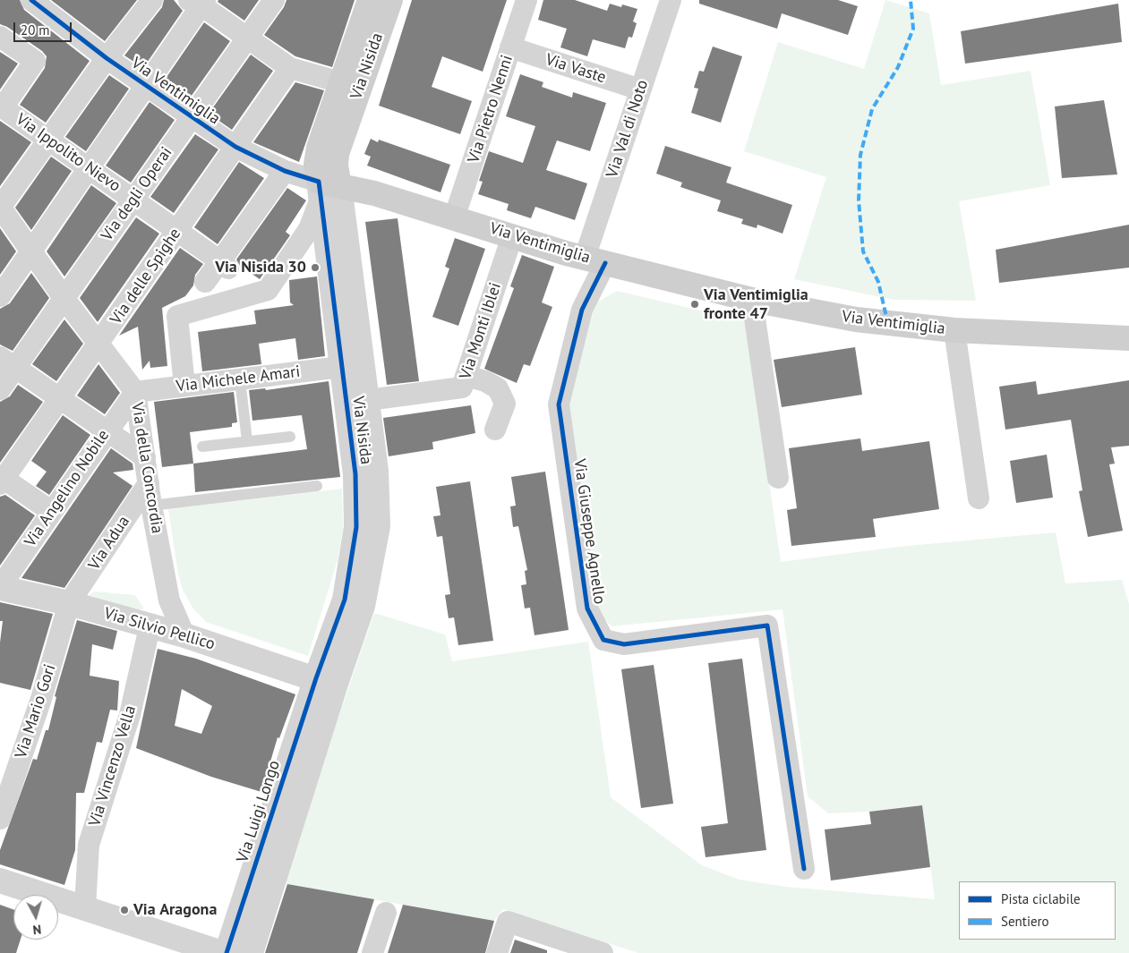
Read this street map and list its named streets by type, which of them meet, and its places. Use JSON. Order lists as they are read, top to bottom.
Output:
{
  "streets": {
    "main road": ["Via Nisida", "Via Ventimiglia"],
    "street": [
      "Via Vaste",
      "Via Pietro Nenni",
      "Via Val di Noto",
      "Via Ippolito Nievo",
      "Via degli Operai",
      "Via delle Spighe",
      "Via Monti Iblei",
      "Via Michele Amari",
      "Via della Concordia",
      "Via Angelino Nobile",
      "Via Giuseppe Agnello",
      "Via Adua",
      "Via Silvio Pellico",
      "Via Mario Gori",
      "Via Vincenzo Vella",
      "Via Luigi Longo"
    ]
  },
  "crossings": [
    ["Via Nisida", "Via Ventimiglia"],
    ["Via Nisida", "Via Monti Iblei"],
    ["Via Nisida", "Via Michele Amari"],
    ["Via Nisida", "Via Silvio Pellico"],
    ["Via Nisida", "Via Luigi Longo"],
    ["Via Vaste", "Via Pietro Nenni"],
    ["Via Vaste", "Via Val di Noto"],
    ["Via Ventimiglia", "Via Pietro Nenni"],
    ["Via Ventimiglia", "Via Val di Noto"],
    ["Via Ventimiglia", "Via degli Operai"],
    ["Via Ventimiglia", "Via delle Spighe"],
    ["Via Ventimiglia", "Via Monti Iblei"],
    ["Via Ventimiglia", "Via Giuseppe Agnello"],
    ["Via Val di Noto", "Via Giuseppe Agnello"],
    ["Via Ippolito Nievo", "Via degli Operai"],
    ["Via Ippolito Nievo", "Via delle Spighe"],
    ["Via degli Operai", "Via della Concordia"],
    ["Via delle Spighe", "Via della Concordia"],
    ["Via Michele Amari", "Via della Concordia"],
    ["Via Michele Amari", "Via Angelino Nobile"],
    ["Via della Concordia", "Via Angelino Nobile"],
    ["Via della Concordia", "Via Adua"],
    ["Via della Concordia", "Via Silvio Pellico"],
    ["Via Angelino Nobile", "Via Silvio Pellico"],
    ["Via Adua", "Via Silvio Pellico"],
    ["Via Adua", "Via Mario Gori"],
    ["Via Silvio Pellico", "Via Mario Gori"],
    ["Via Silvio Pellico", "Via Vincenzo Vella"],
    ["Via Silvio Pellico", "Via Luigi Longo"]
  ],
  "places": ["Via Nisida 30", "Via Ventimiglia fronte 47", "Via Aragona"],
  "legend": ["Pista ciclabile", "Sentiero"],
  "scale_bar": "20 m",
  "north": "bottom"
}
